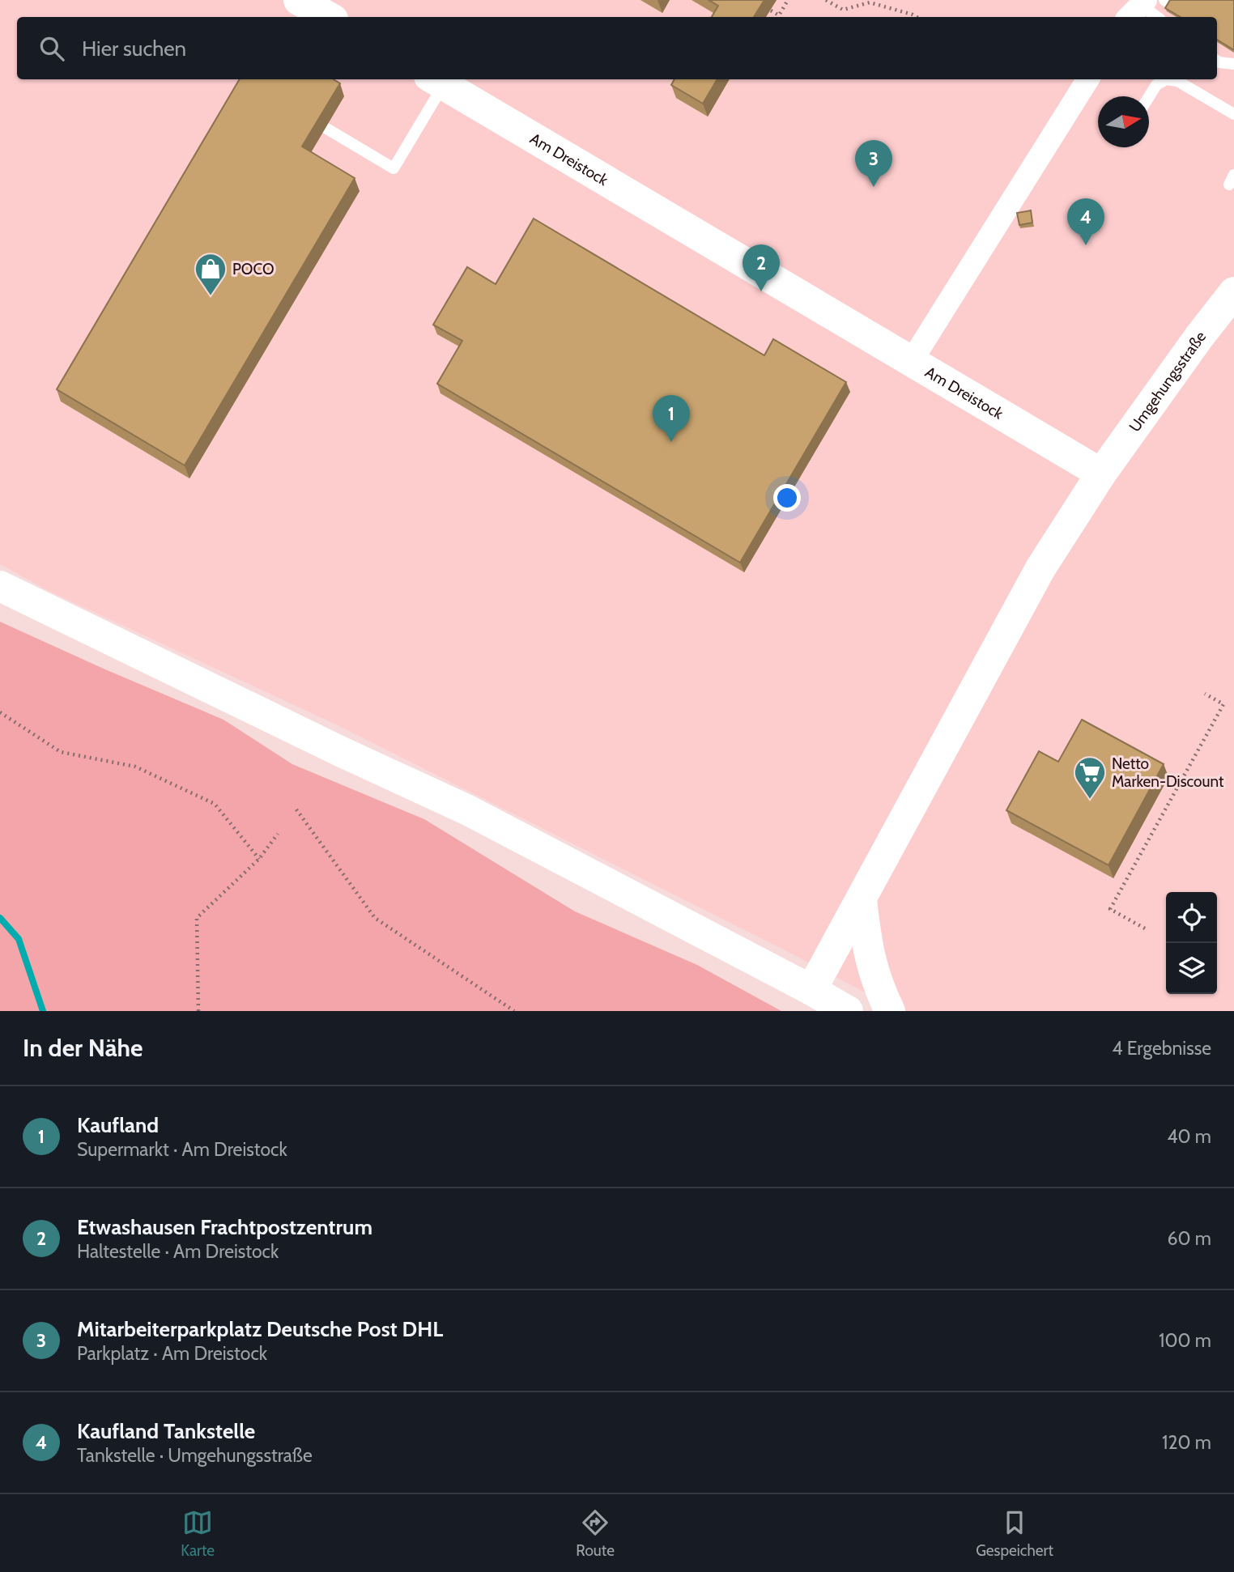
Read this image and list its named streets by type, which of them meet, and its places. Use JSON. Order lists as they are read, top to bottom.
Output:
{
  "streets": {
    "street": ["Am Dreistock", "Umgehungsstraße"]
  },
  "crossings": [
    ["Am Dreistock", "Umgehungsstraße"]
  ],
  "places": {
    "shop": ["POCO"],
    "supermarket": ["Netto Marken-Discount"]
  },
  "north": "right",
  "page": {
    "search": "Hier suchen",
    "pins": [
      "3",
      "4",
      "2",
      "1"
    ],
    "heading": ["In der Nähe", "4 Ergebnisse"],
    "list": [
      {
        "mark": "1",
        "name": "Kaufland",
        "note": "Supermarkt · Am Dreistock",
        "value": "40 m"
      },
      {
        "mark": "2",
        "name": "Etwashausen Frachtpostzentrum",
        "note": "Haltestelle · Am Dreistock",
        "value": "60 m"
      },
      {
        "mark": "3",
        "name": "Mitarbeiterparkplatz Deutsche Post DHL",
        "note": "Parkplatz · Am Dreistock",
        "value": "100 m"
      },
      {
        "mark": "4",
        "name": "Kaufland Tankstelle",
        "note": "Tankstelle · Umgehungsstraße",
        "value": "120 m"
      }
    ],
    "nav": ["Karte", "Route", "Gespeichert"]
  }
}
